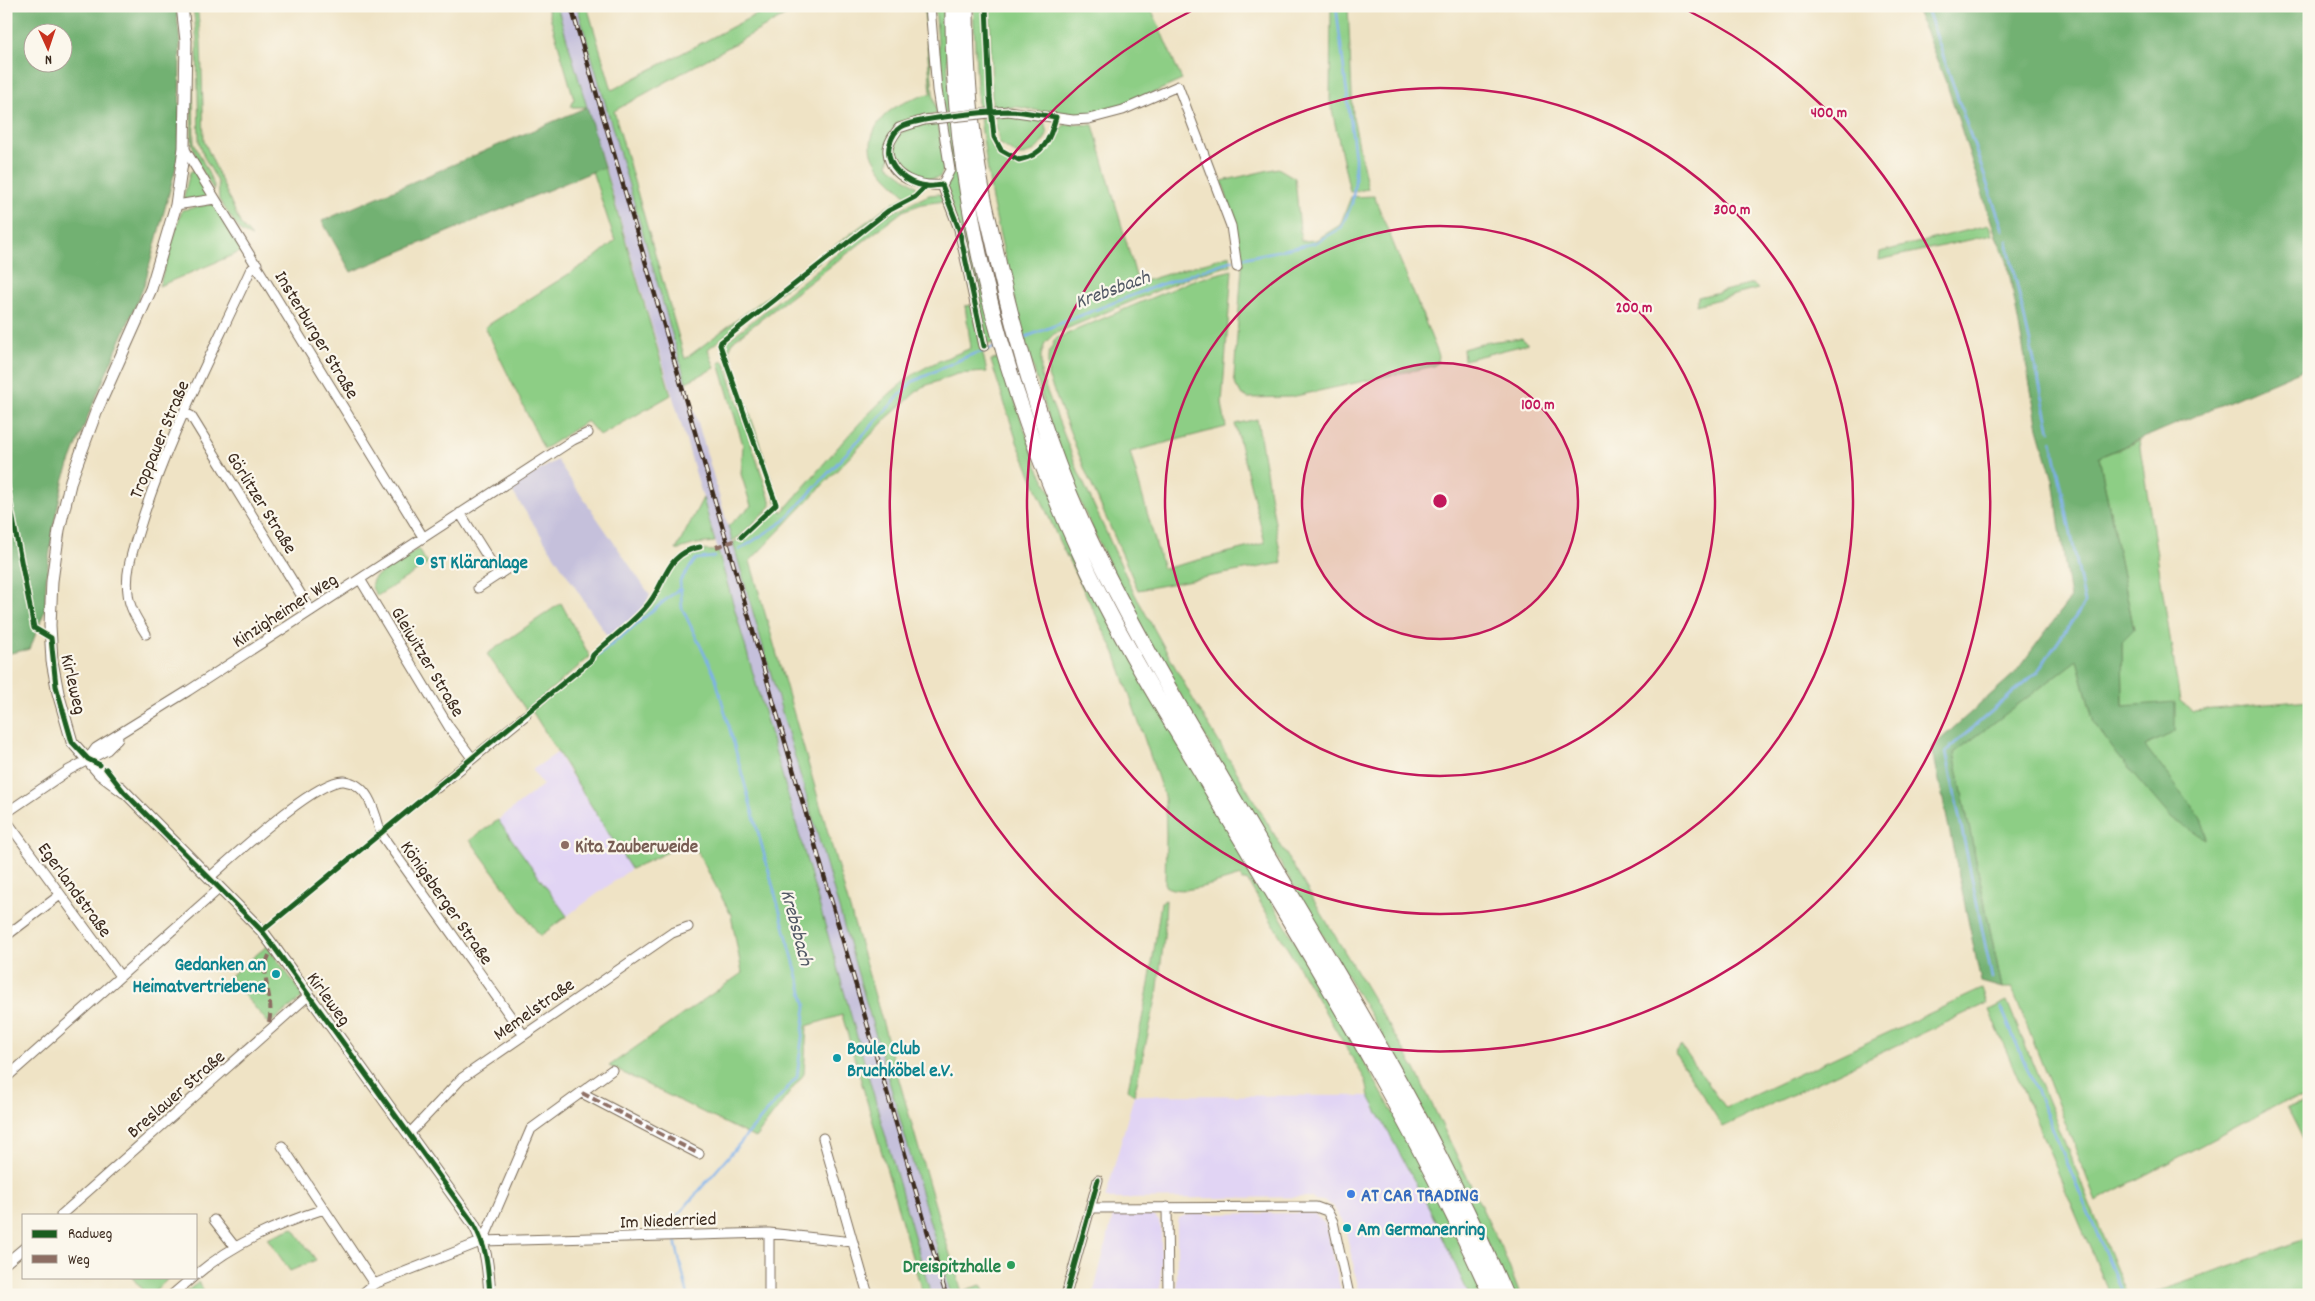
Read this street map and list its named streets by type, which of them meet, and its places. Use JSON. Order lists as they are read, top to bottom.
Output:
{
  "streets": {
    "street": [
      "Insterburger Straße",
      "Troppauer Straße",
      "Görlitzer Straße",
      "Kinzigheimer Weg",
      "Gleiwitzer Straße",
      "Kirleweg",
      "Egerlandstraße",
      "Königsberger Straße",
      "Memelstraße",
      "Breslauer Straße",
      "Im Niederried"
    ]
  },
  "crossings": [
    ["Insterburger Straße", "Troppauer Straße"],
    ["Insterburger Straße", "Kinzigheimer Weg"],
    ["Insterburger Straße", "Kirleweg"],
    ["Troppauer Straße", "Görlitzer Straße"],
    ["Görlitzer Straße", "Kinzigheimer Weg"],
    ["Kinzigheimer Weg", "Gleiwitzer Straße"],
    ["Kinzigheimer Weg", "Kirleweg"],
    ["Kirleweg", "Königsberger Straße"],
    ["Kirleweg", "Memelstraße"],
    ["Kirleweg", "Breslauer Straße"],
    ["Kirleweg", "Im Niederried"],
    ["Königsberger Straße", "Memelstraße"]
  ],
  "water": ["Krebsbach"],
  "places": [
    "ST Kläranlage",
    "Kita Zauberweide",
    "Gedanken an Heimatvertriebene",
    "Boule Club Bruchköbel e.V.",
    "AT CAR TRADING",
    "Am Germanenring",
    "Dreispitzhalle"
  ],
  "legend": ["Radweg", "Weg"],
  "north": "bottom",
  "rings": [
    "400 m",
    "300 m",
    "200 m",
    "100 m"
  ]
}
